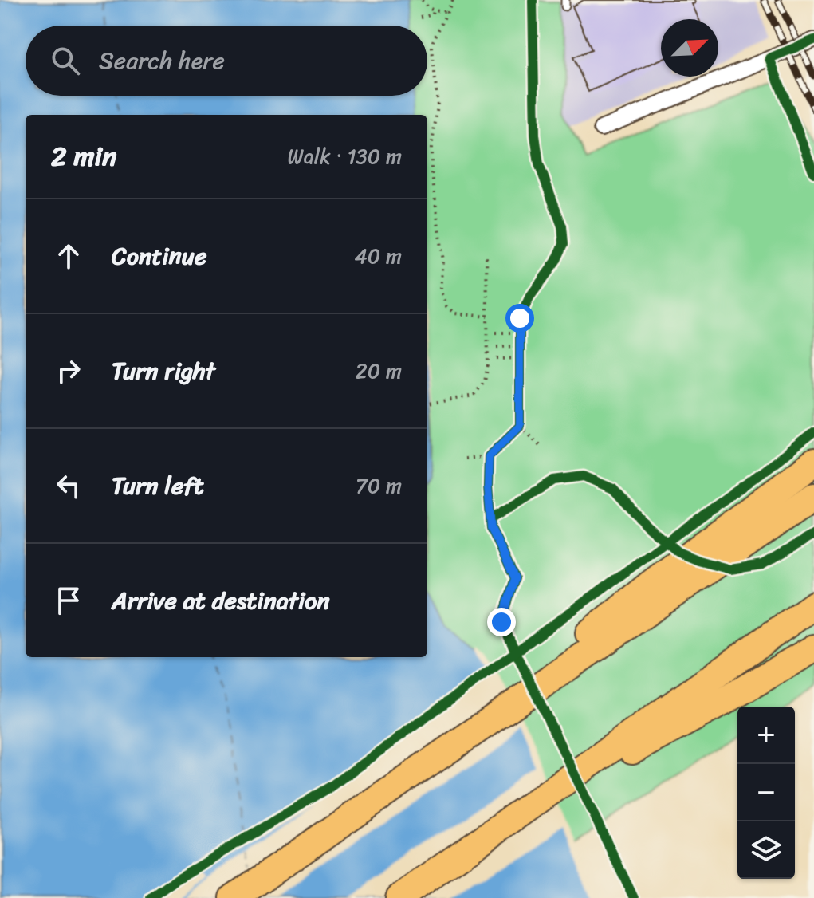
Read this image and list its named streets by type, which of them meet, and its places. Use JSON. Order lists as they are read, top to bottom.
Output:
{
  "north": "top right",
  "page": {
    "search": "Search here",
    "heading": ["2 min", "Walk · 130 m"],
    "list": [
      ["Continue", "40 m"],
      ["Turn right", "20 m"],
      ["Turn left", "70 m"],
      "Arrive at destination"
    ],
    "map_buttons": ["+", "−"]
  }
}
